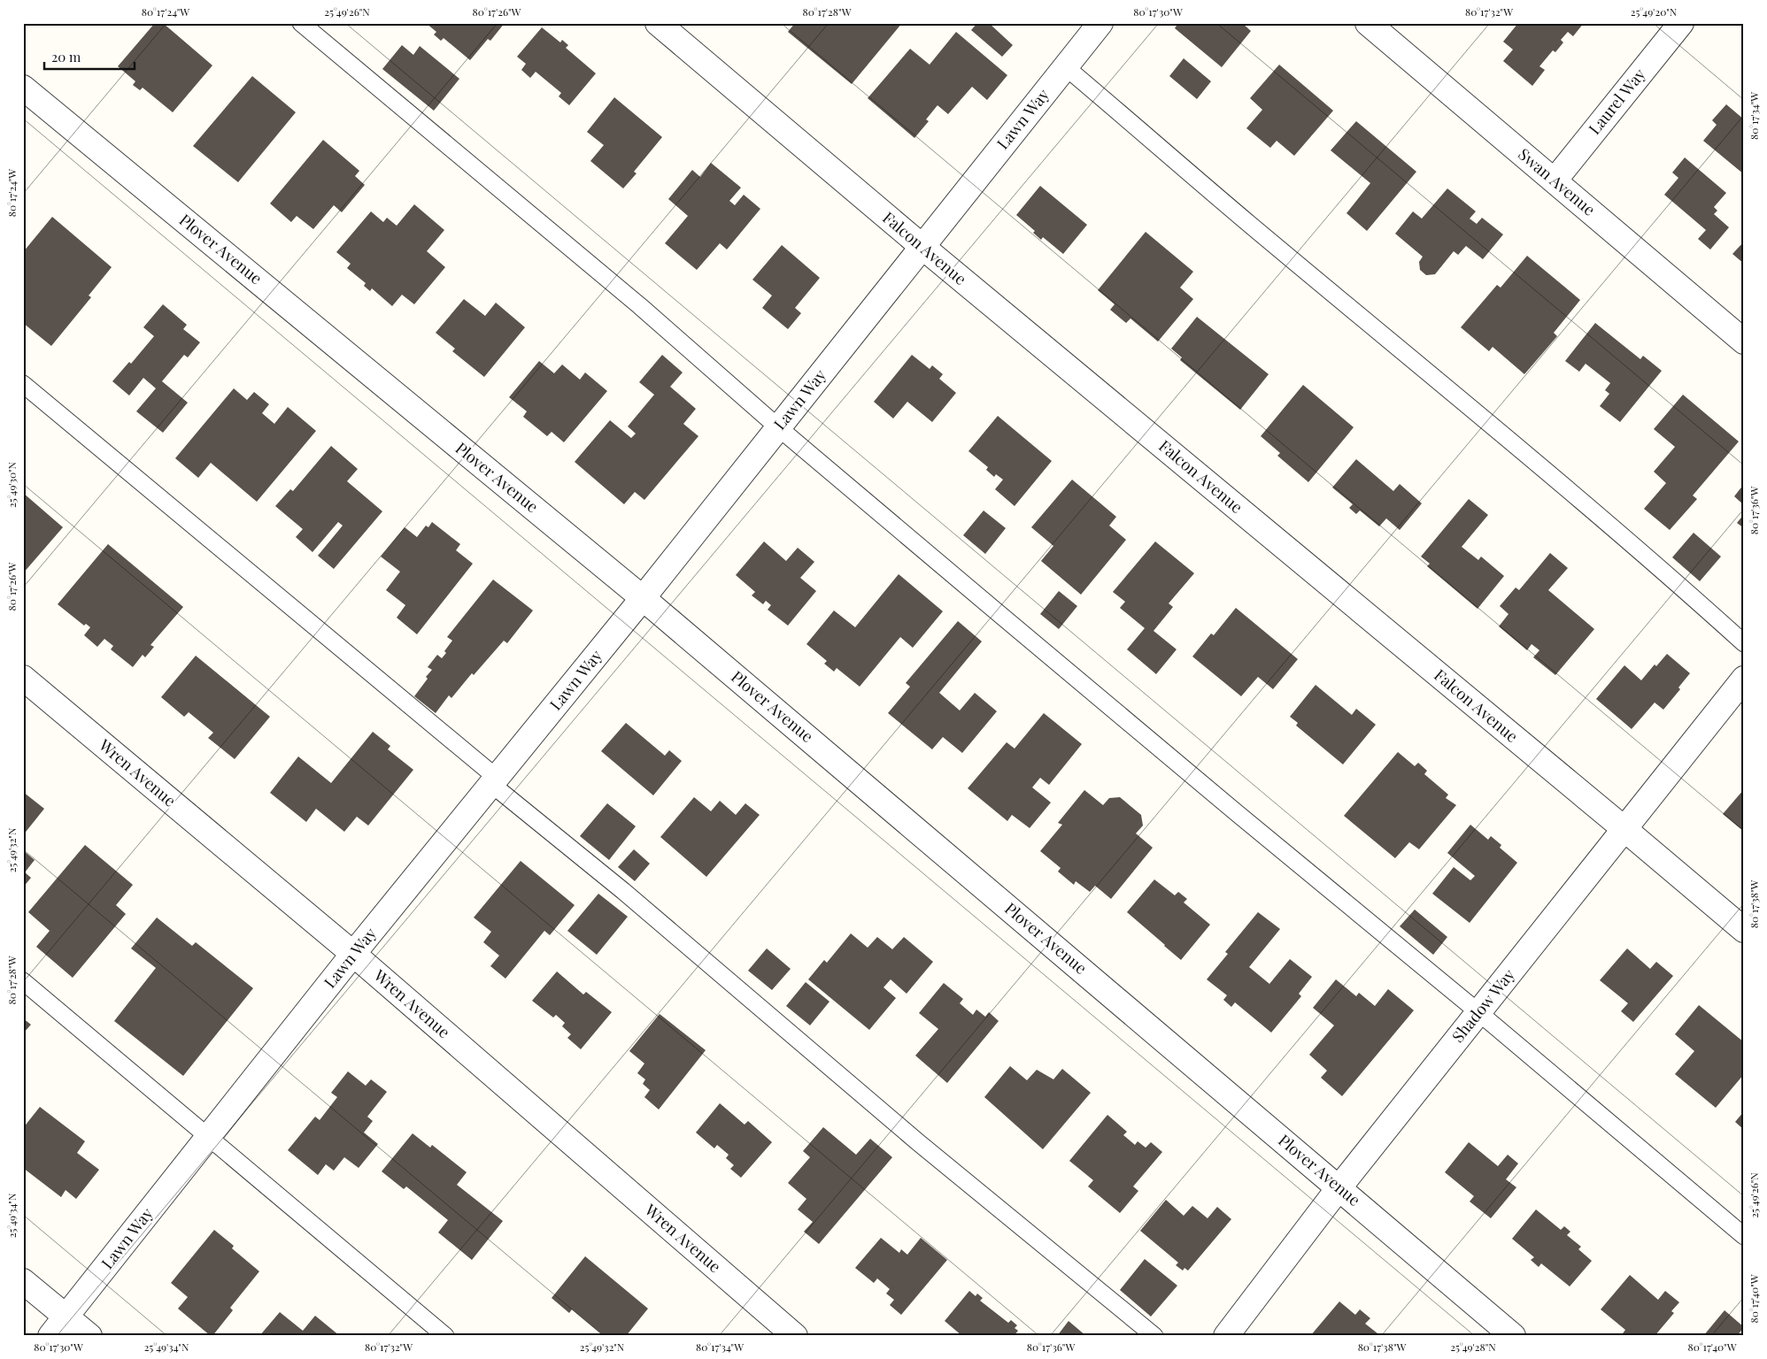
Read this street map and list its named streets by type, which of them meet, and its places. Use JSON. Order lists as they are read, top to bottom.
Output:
{
  "streets": {
    "street": [
      "Laurel Way",
      "Lawn Way",
      "Swan Avenue",
      "Falcon Avenue",
      "Plover Avenue",
      "Wren Avenue",
      "Shadow Way"
    ]
  },
  "crossings": [
    ["Laurel Way", "Swan Avenue"],
    ["Lawn Way", "Falcon Avenue"],
    ["Lawn Way", "Plover Avenue"],
    ["Lawn Way", "Wren Avenue"],
    ["Falcon Avenue", "Shadow Way"],
    ["Plover Avenue", "Shadow Way"]
  ],
  "scale_bar": "20 m",
  "coordinates": [
    "80°17'24\"W",
    "25°49'26\"N",
    "80°17'26\"W",
    "80°17'28\"W",
    "80°17'30\"W",
    "80°17'32\"W",
    "25°49'20\"N",
    "80°17'34\"W",
    "25°49'30\"N",
    "80°17'36\"W",
    "25°49'32\"N",
    "80°17'38\"W",
    "25°49'34\"N",
    "80°17'40\"W",
    "25°49'28\"N"
  ]
}
